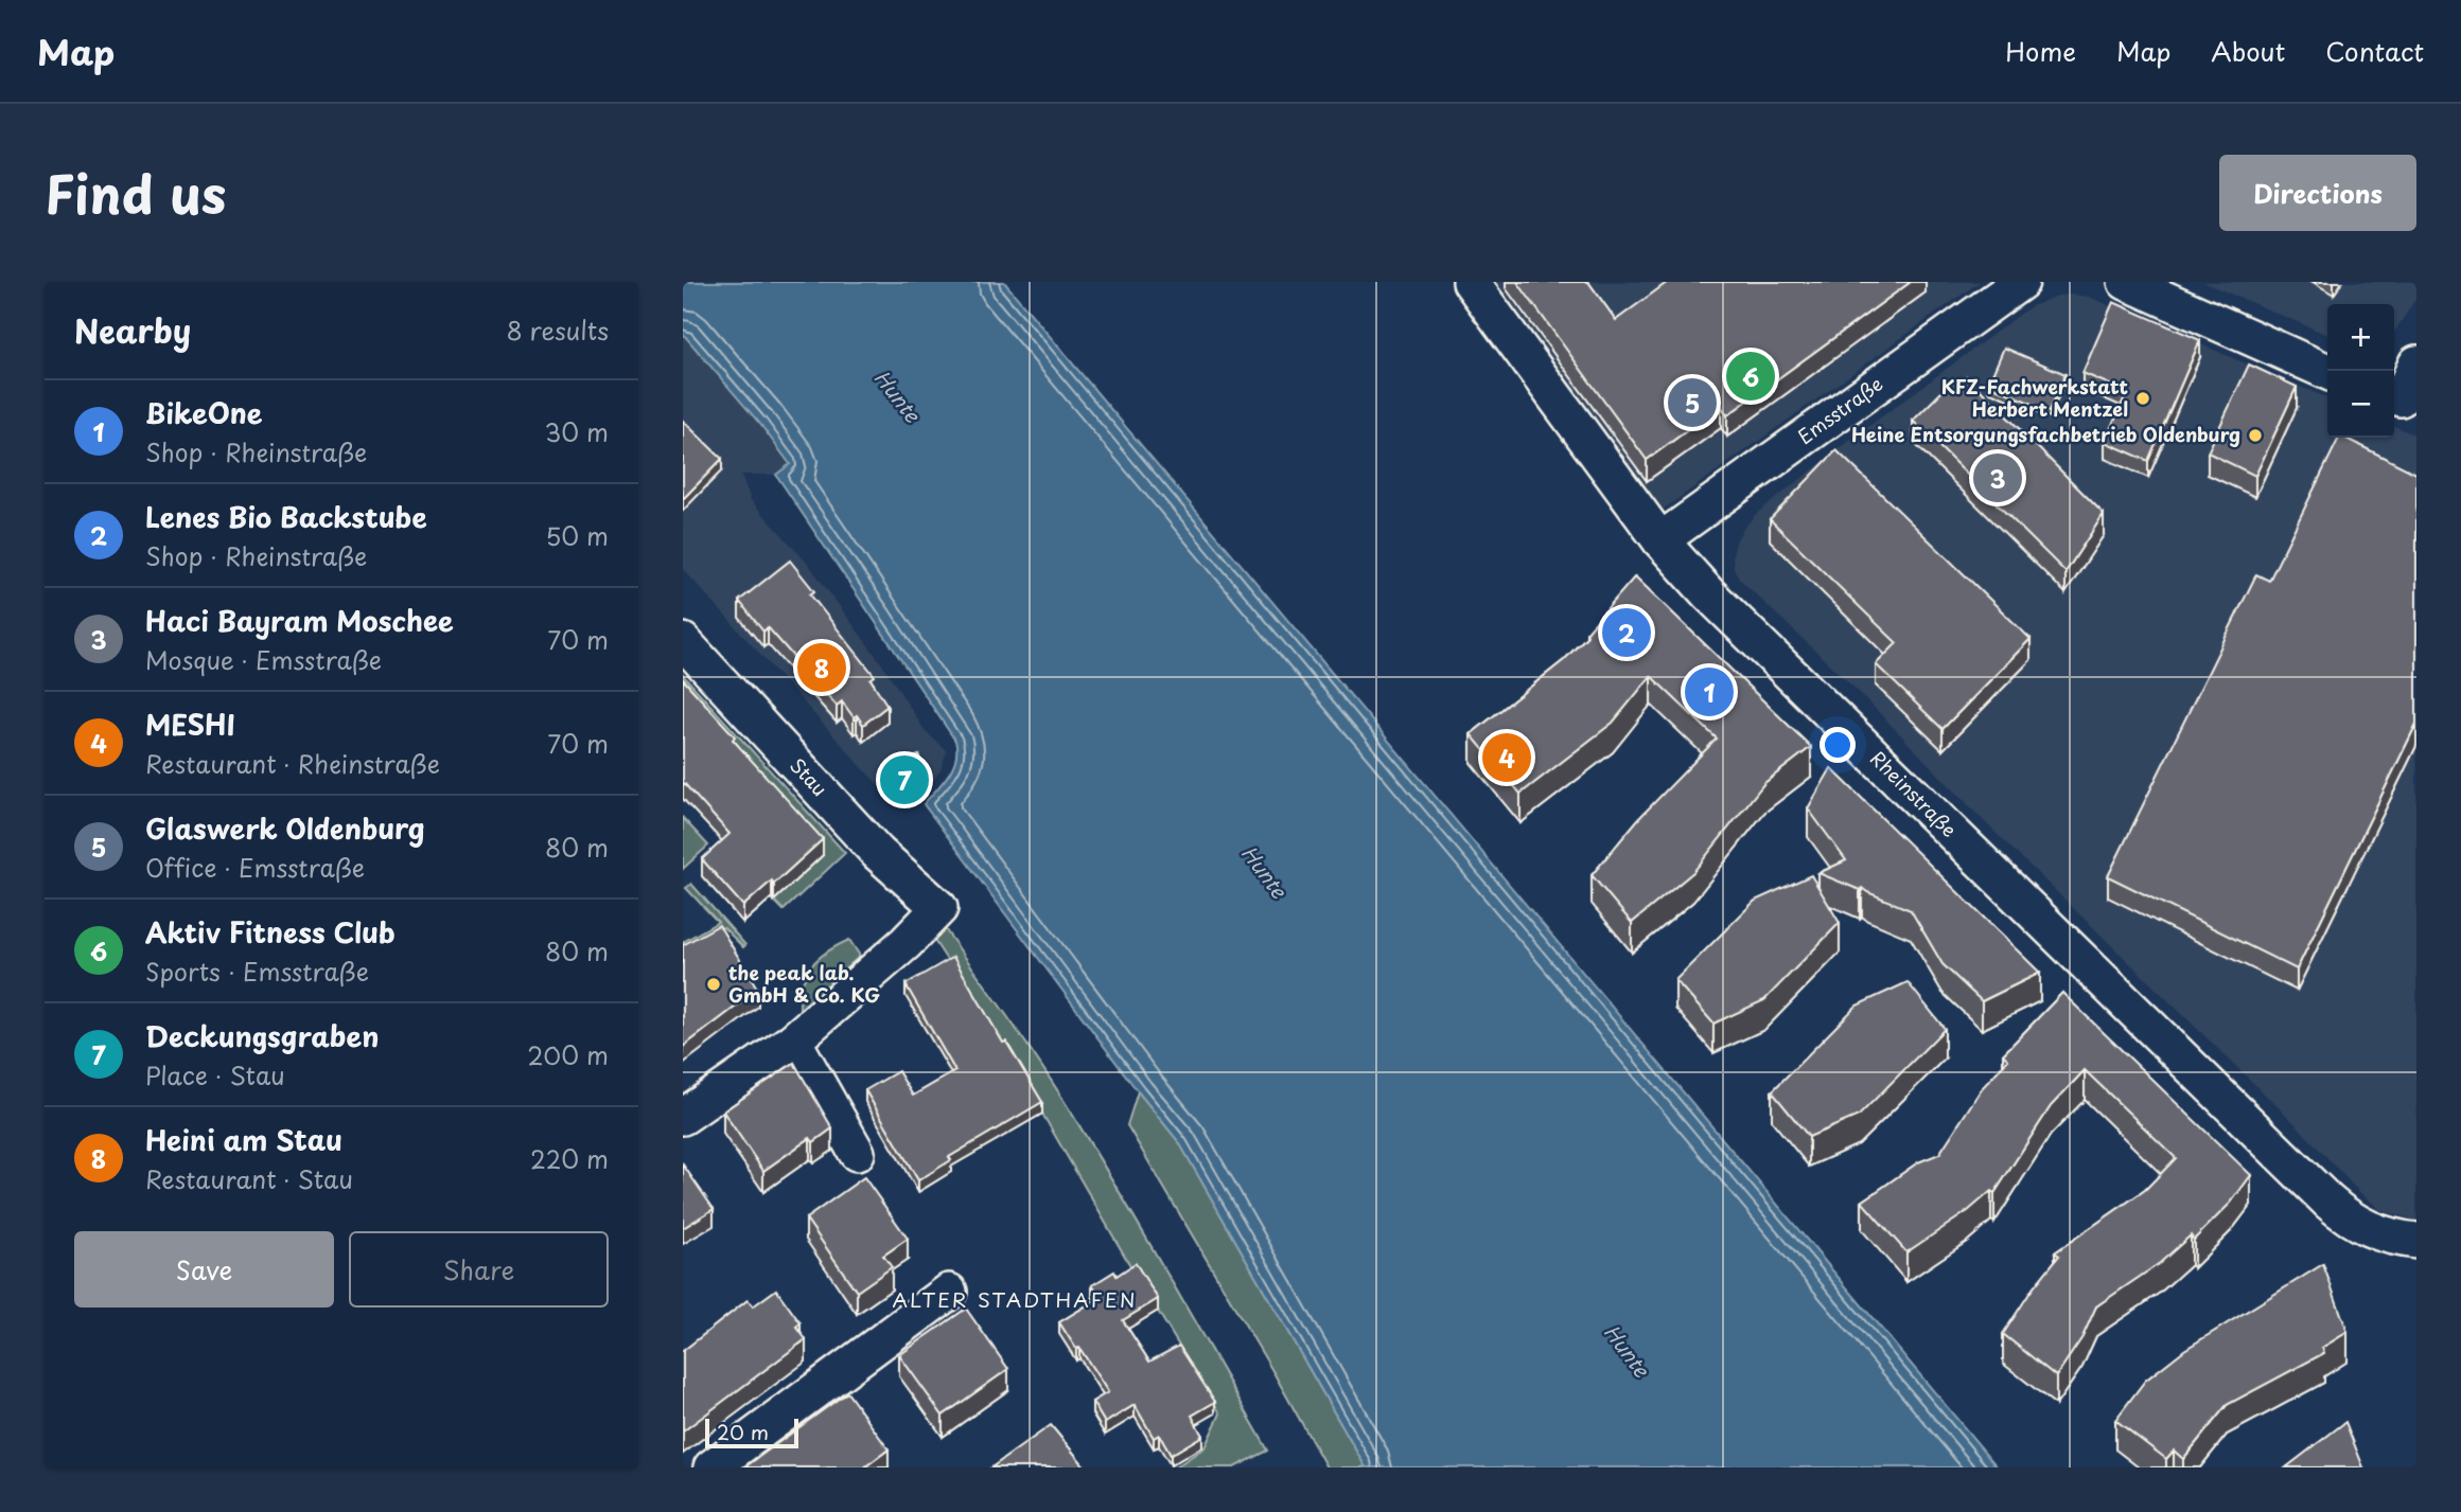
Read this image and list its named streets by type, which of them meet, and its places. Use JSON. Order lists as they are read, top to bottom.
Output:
{
  "streets": {
    "street": ["Emsstraße", "Stau", "Rheinstraße"]
  },
  "crossings": [
    ["Emsstraße", "Rheinstraße"]
  ],
  "districts": ["ALTER STADTHAFEN"],
  "water": ["Hunte"],
  "places": ["KFZ-Fachwerkstatt Herbert Mentzel", "Heine Entsorgungsfachbetrieb Oldenburg", "the peak lab. GmbH & Co. KG"],
  "scale_bar": "20 m",
  "page": {
    "header": "Map",
    "nav": [
      "Home",
      "Map",
      "About",
      "Contact"
    ],
    "title": "Find us",
    "buttons": [
      "Directions",
      ["Save", "Share"]
    ],
    "heading": ["Nearby", "8 results"],
    "map_buttons": ["+", "−"],
    "pins": [
      "6",
      "5",
      "3",
      "2",
      "8",
      "1",
      "4",
      "7"
    ],
    "list": [
      {
        "mark": "1",
        "name": "BikeOne",
        "note": "Shop · Rheinstraße",
        "value": "30 m"
      },
      {
        "mark": "2",
        "name": "Lenes Bio Backstube",
        "note": "Shop · Rheinstraße",
        "value": "50 m"
      },
      {
        "mark": "3",
        "name": "Haci Bayram Moschee",
        "note": "Mosque · Emsstraße",
        "value": "70 m"
      },
      {
        "mark": "4",
        "name": "MESHI",
        "note": "Restaurant · Rheinstraße",
        "value": "70 m"
      },
      {
        "mark": "5",
        "name": "Glaswerk Oldenburg",
        "note": "Office · Emsstraße",
        "value": "80 m"
      },
      {
        "mark": "6",
        "name": "Aktiv Fitness Club",
        "note": "Sports · Emsstraße",
        "value": "80 m"
      },
      {
        "mark": "7",
        "name": "Deckungsgraben",
        "note": "Place · Stau",
        "value": "200 m"
      },
      {
        "mark": "8",
        "name": "Heini am Stau",
        "note": "Restaurant · Stau",
        "value": "220 m"
      }
    ],
    "scale": "20 m"
  }
}
